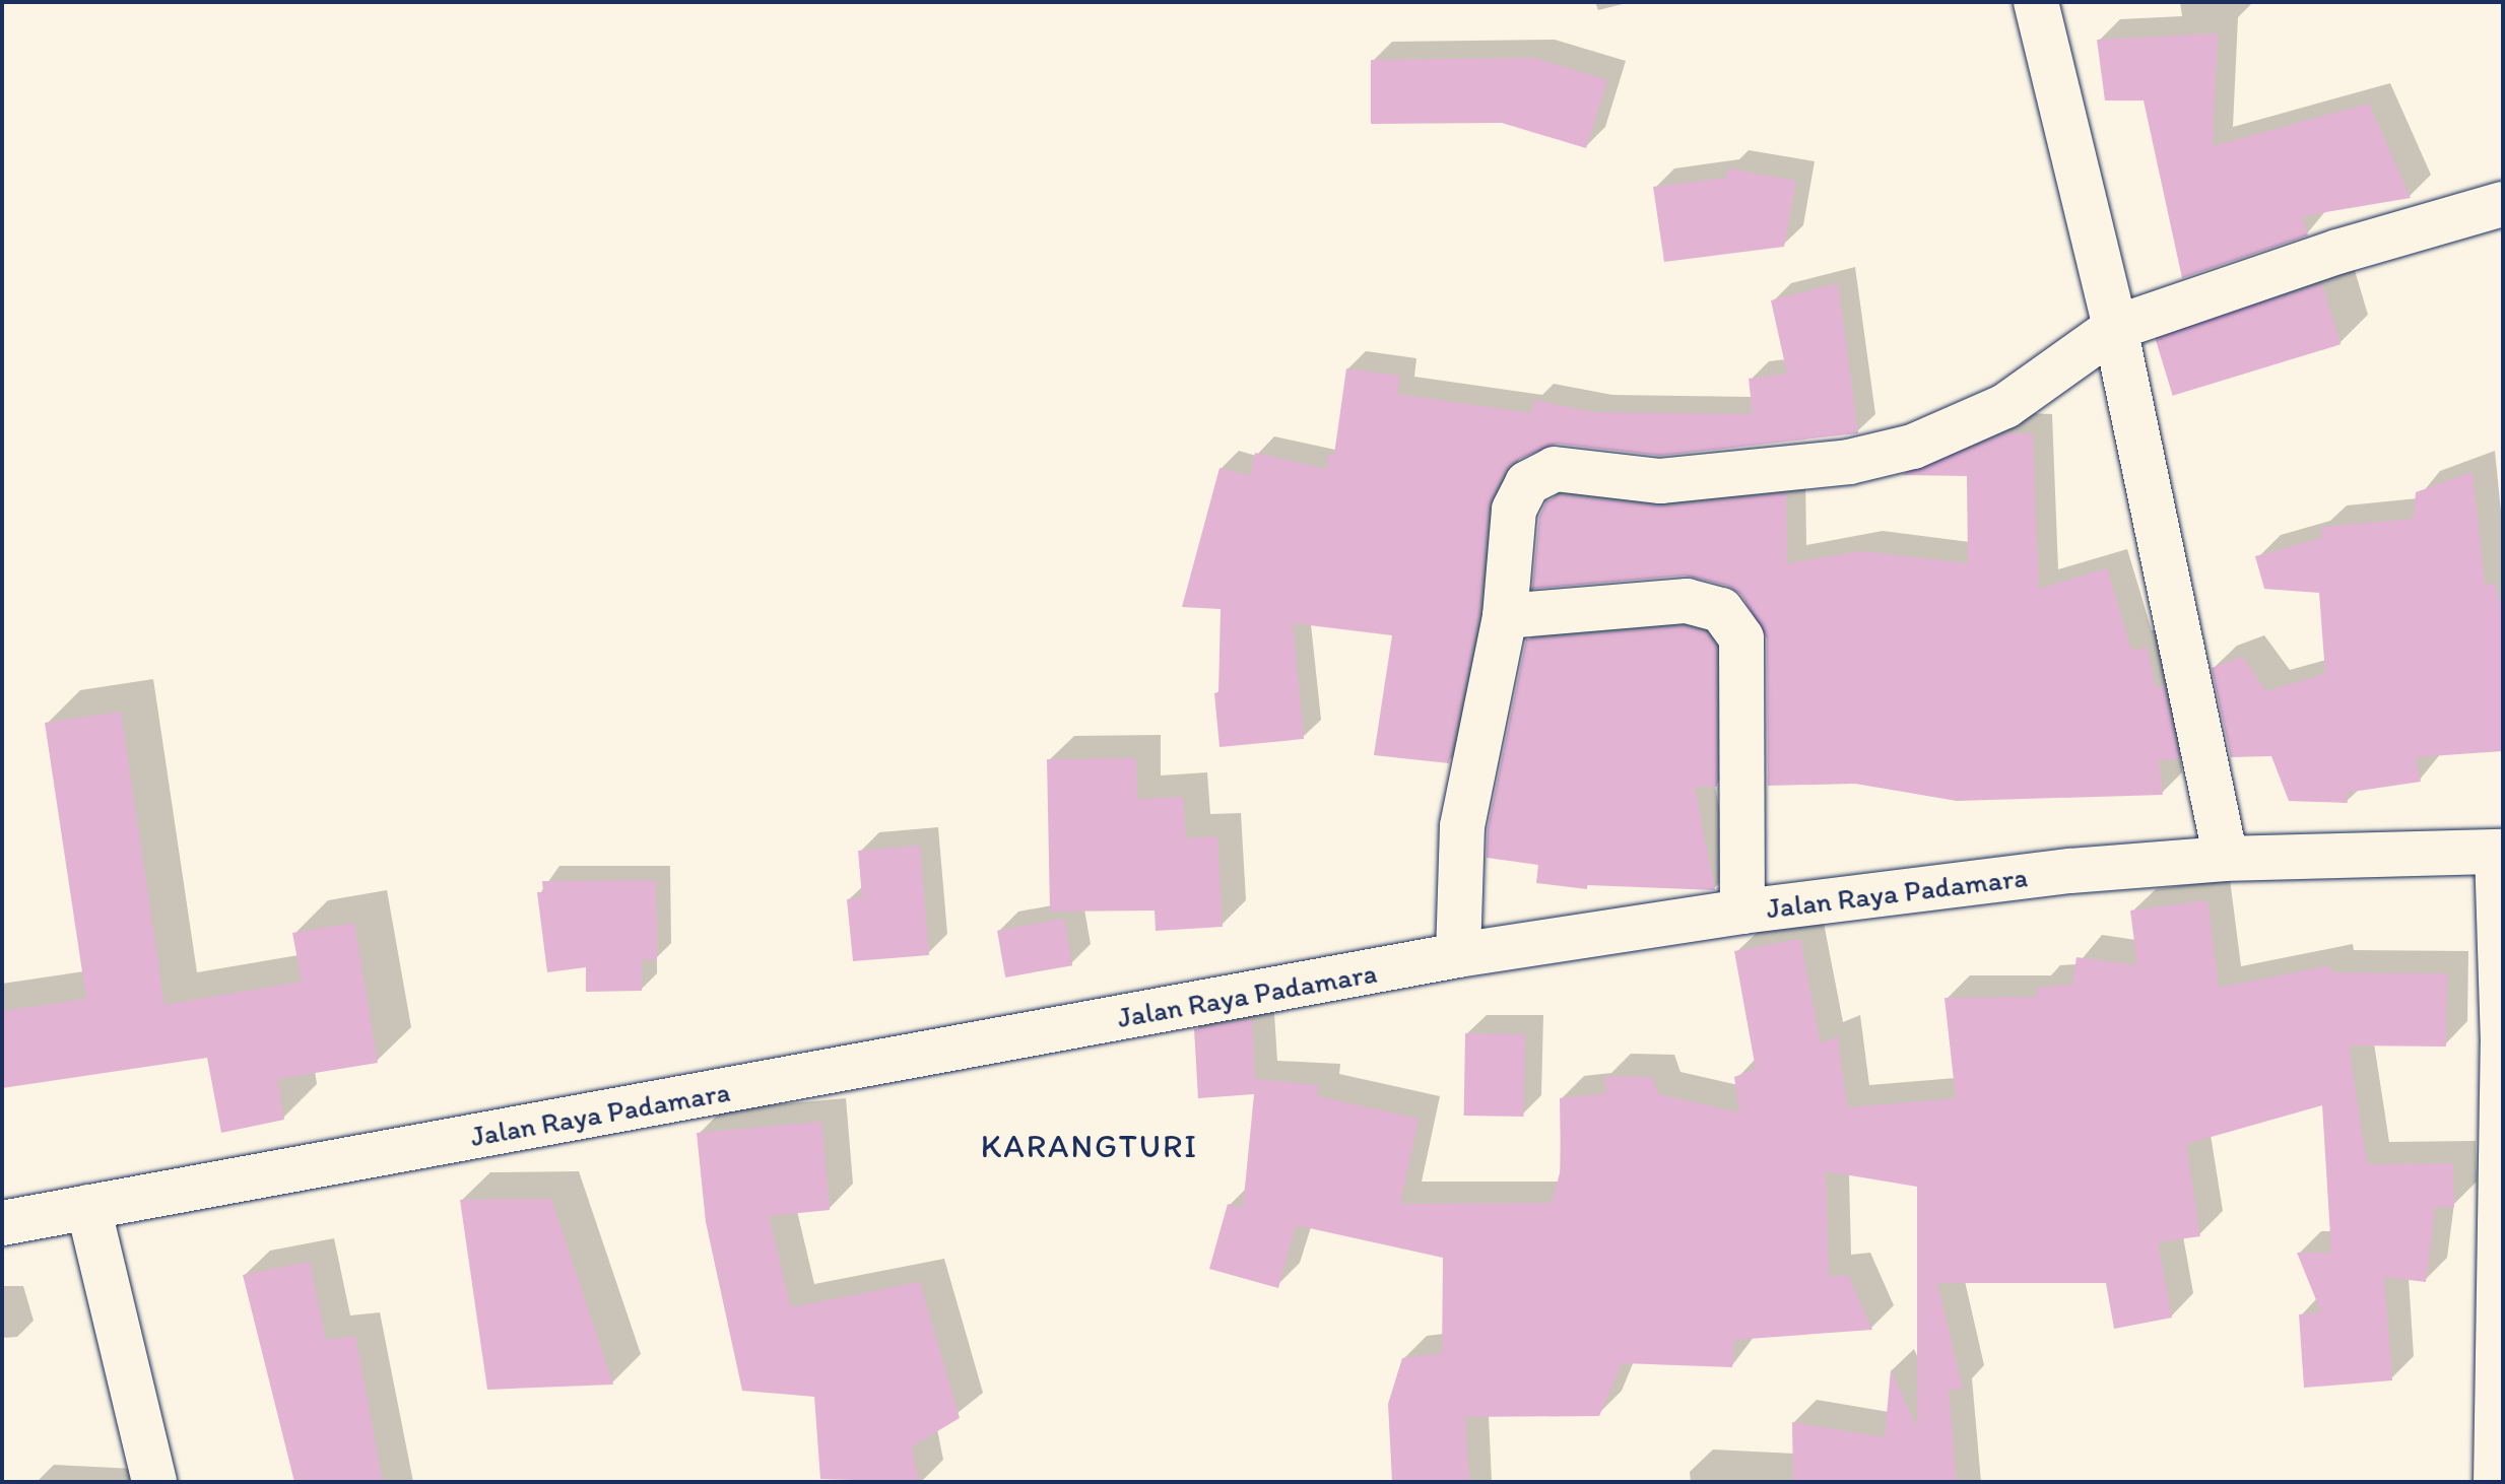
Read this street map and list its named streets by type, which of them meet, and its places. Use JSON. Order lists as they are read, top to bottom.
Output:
{
  "streets": {
    "street": ["Jalan Raya Padamara"]
  },
  "districts": ["KARANGTURI"]
}
